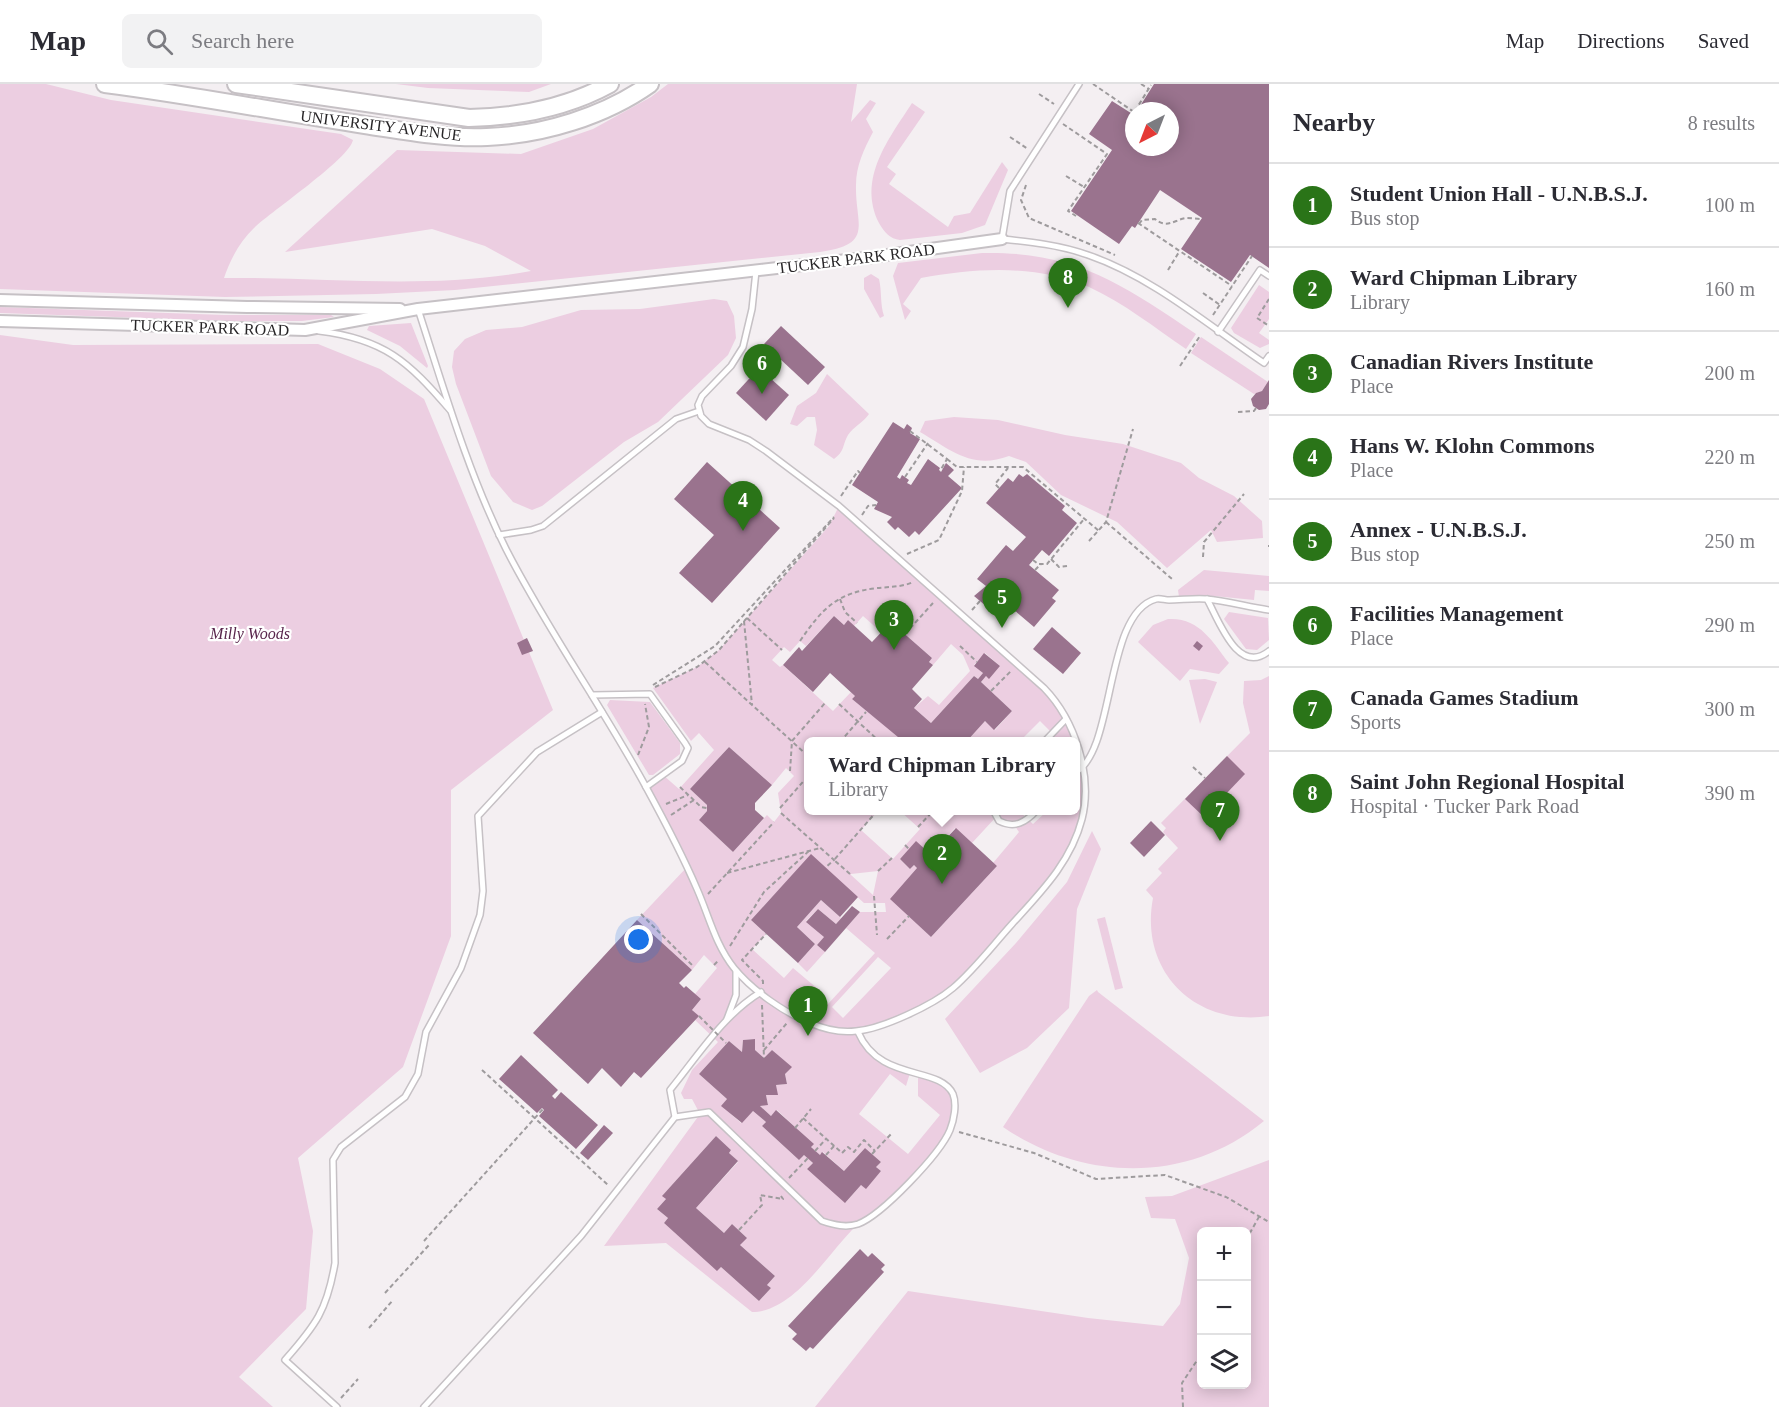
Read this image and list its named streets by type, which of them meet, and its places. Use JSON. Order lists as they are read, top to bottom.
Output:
{
  "streets": {
    "main road": ["UNIVERSITY AVENUE"],
    "street": ["TUCKER PARK ROAD"]
  },
  "parks": ["Milly Woods"],
  "north": "bottom left",
  "page": {
    "header": "Map",
    "search": "Search here",
    "nav": ["Map", "Directions", "Saved"],
    "heading": ["Nearby", "8 results"],
    "list": [
      {
        "mark": "1",
        "name": "Student Union Hall - U.N.B.S.J.",
        "note": "Bus stop",
        "value": "100 m"
      },
      {
        "mark": "2",
        "name": "Ward Chipman Library",
        "note": "Library",
        "value": "160 m"
      },
      {
        "mark": "3",
        "name": "Canadian Rivers Institute",
        "note": "Place",
        "value": "200 m"
      },
      {
        "mark": "4",
        "name": "Hans W. Klohn Commons",
        "note": "Place",
        "value": "220 m"
      },
      {
        "mark": "5",
        "name": "Annex - U.N.B.S.J.",
        "note": "Bus stop",
        "value": "250 m"
      },
      {
        "mark": "6",
        "name": "Facilities Management",
        "note": "Place",
        "value": "290 m"
      },
      {
        "mark": "7",
        "name": "Canada Games Stadium",
        "note": "Sports",
        "value": "300 m"
      },
      {
        "mark": "8",
        "name": "Saint John Regional Hospital",
        "note": "Hospital · Tucker Park Road",
        "value": "390 m"
      }
    ],
    "pins": [
      "8",
      "6",
      "4",
      "5",
      "3",
      "7",
      "2",
      "1"
    ],
    "popup": ["Ward Chipman Library", "Library"],
    "map_buttons": ["+", "−"]
  }
}
